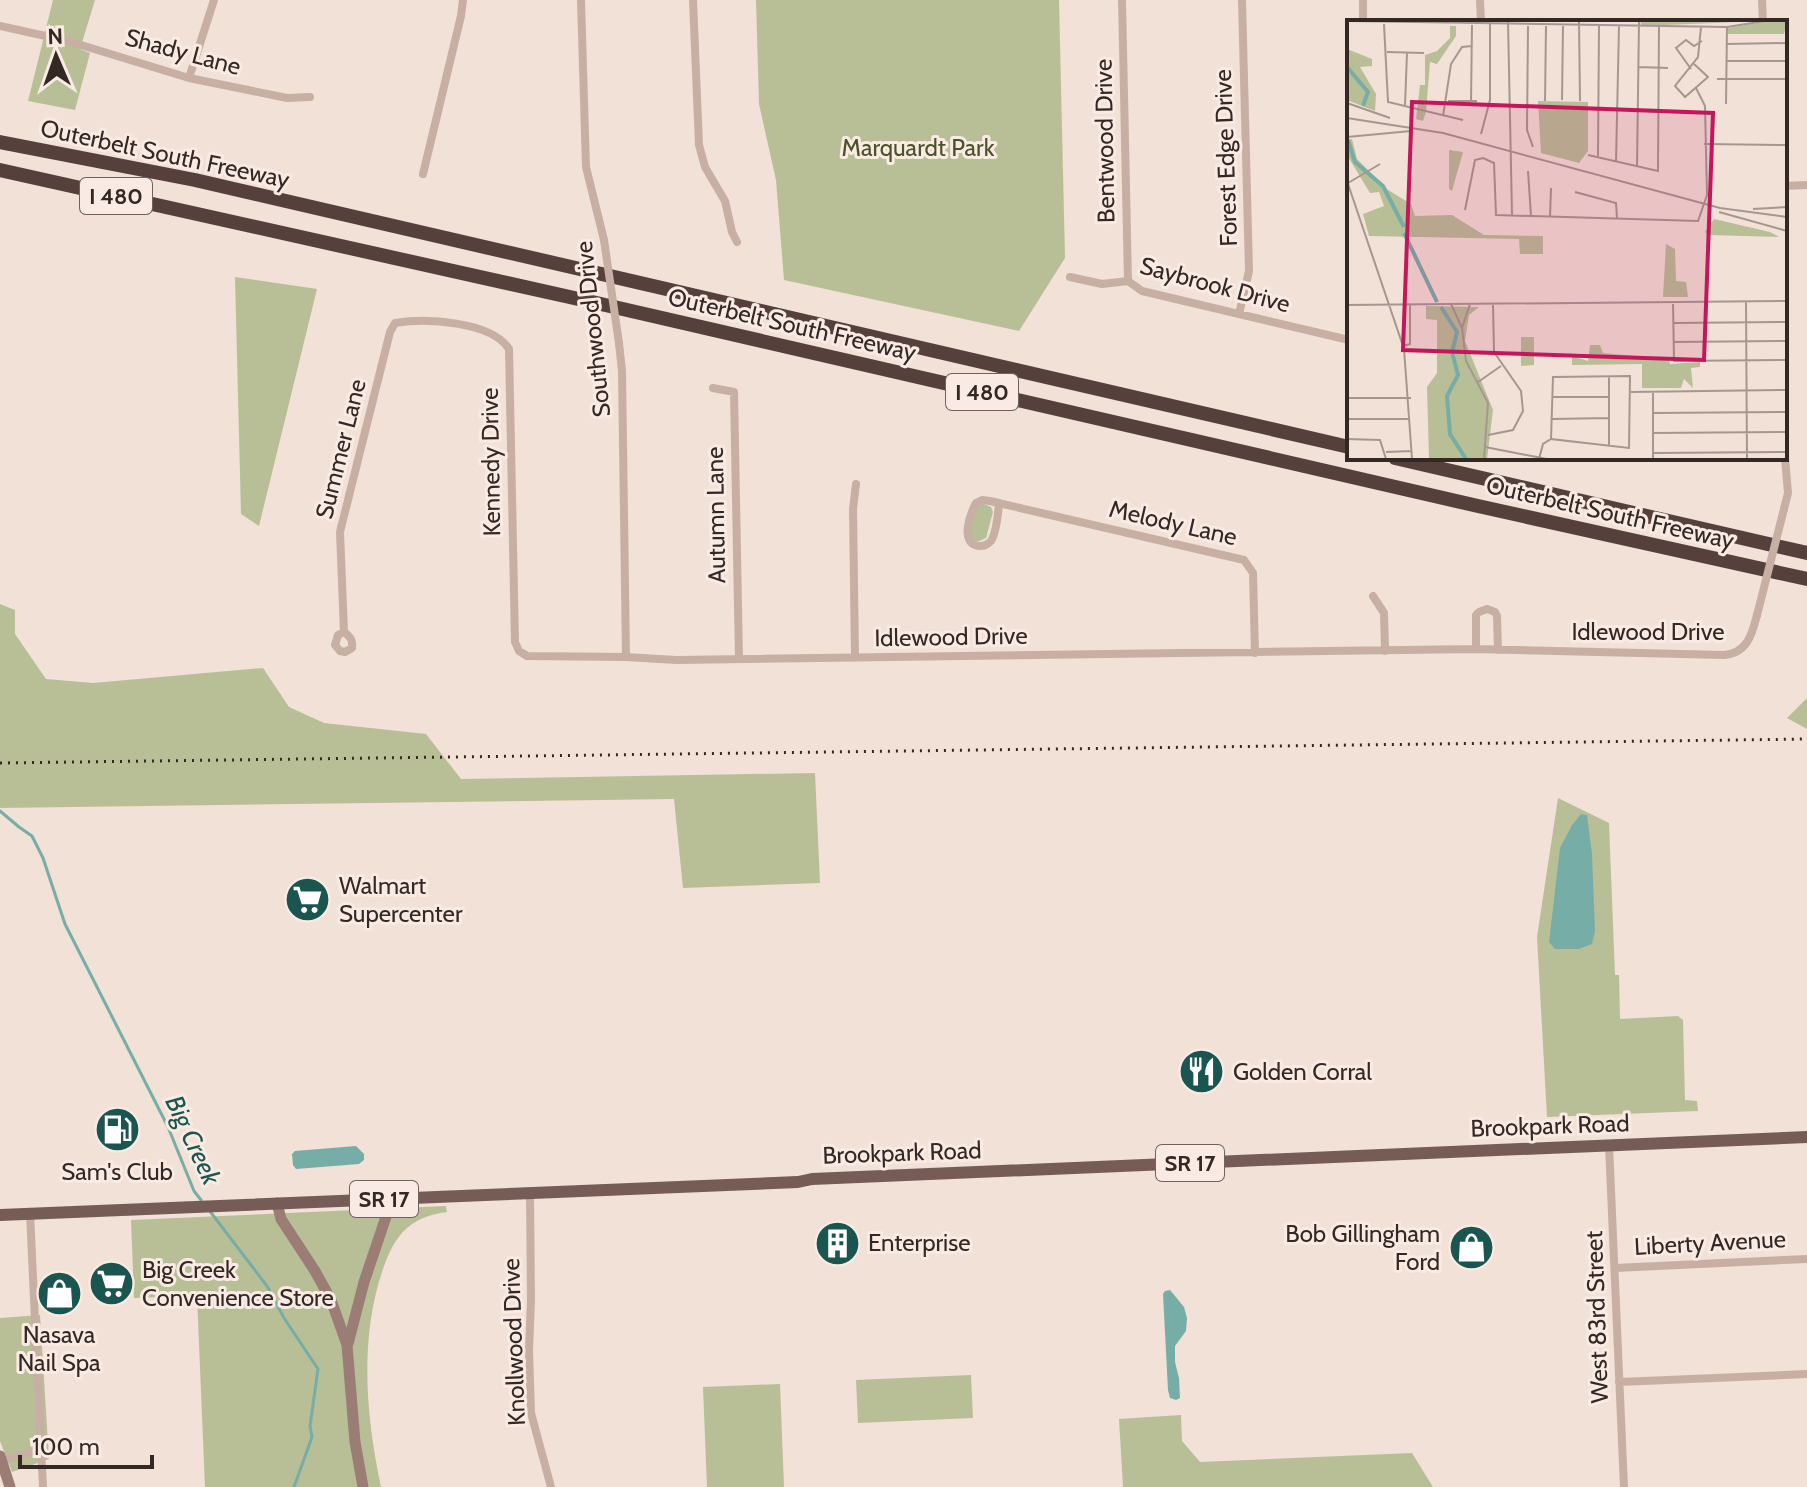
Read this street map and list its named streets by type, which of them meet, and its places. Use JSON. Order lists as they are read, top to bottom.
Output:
{
  "streets": {
    "highway": ["Outerbelt South Freeway", "I 480"],
    "main road": ["Brookpark Road", "SR 17"],
    "street": [
      "Shady Lane",
      "Bentwood Drive",
      "Forest Edge Drive",
      "Saybrook Drive",
      "Southwood Drive",
      "Summer Lane",
      "Kennedy Drive",
      "Autumn Lane",
      "Melody Lane",
      "Idlewood Drive",
      "Liberty Avenue",
      "West 83rd Street",
      "Knollwood Drive"
    ]
  },
  "crossings": [
    ["Bentwood Drive", "Saybrook Drive"],
    ["Forest Edge Drive", "Saybrook Drive"],
    ["Southwood Drive", "Idlewood Drive"],
    ["Summer Lane", "Kennedy Drive"],
    ["Kennedy Drive", "Idlewood Drive"],
    ["Autumn Lane", "Idlewood Drive"],
    ["Melody Lane", "Idlewood Drive"],
    ["Brookpark Road", "West 83rd Street"],
    ["Brookpark Road", "Knollwood Drive"],
    ["Liberty Avenue", "West 83rd Street"]
  ],
  "water": ["Big Creek"],
  "parks": ["Marquardt Park"],
  "places": {
    "supermarket": ["Walmart Supercenter", "Big Creek Convenience Store"],
    "restaurant": ["Golden Corral"],
    "fuel station": ["Sam's Club"],
    "building": ["Enterprise"],
    "shop": ["Bob Gillingham Ford", "Nasava Nail Spa"]
  },
  "scale_bar": "100 m",
  "north": "top"
}
